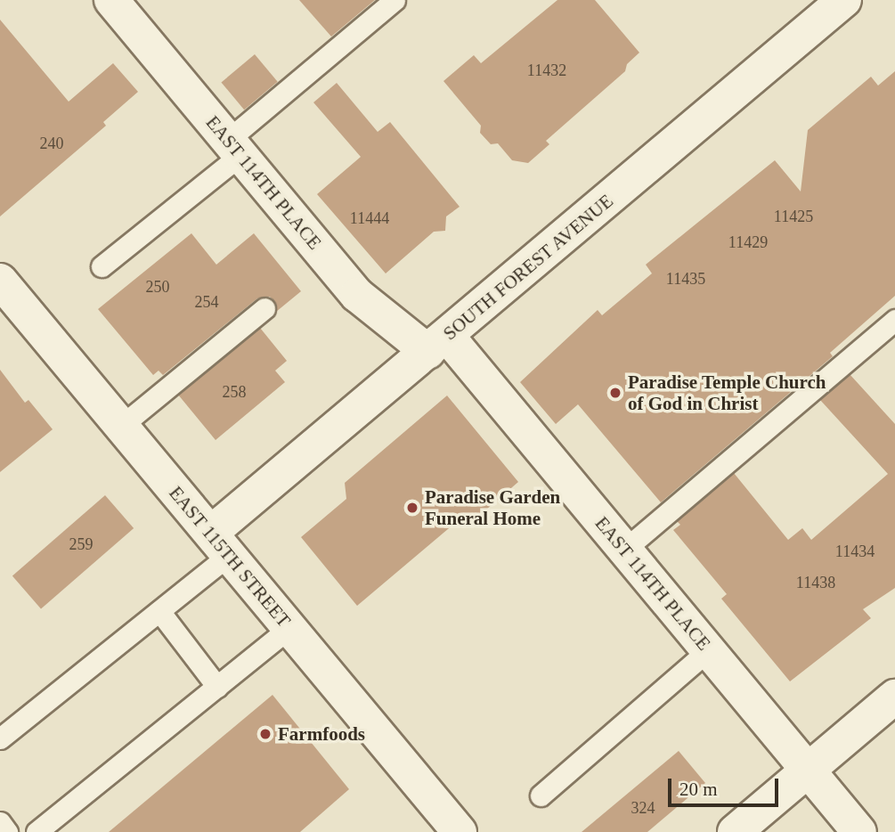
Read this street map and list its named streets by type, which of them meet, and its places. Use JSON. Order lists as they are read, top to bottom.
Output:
{
  "streets": {
    "street": ["EAST 114TH PLACE", "SOUTH FOREST AVENUE", "EAST 115TH STREET"]
  },
  "crossings": [
    ["EAST 114TH PLACE", "SOUTH FOREST AVENUE"],
    ["SOUTH FOREST AVENUE", "EAST 115TH STREET"]
  ],
  "places": ["Paradise Temple Church of God in Christ", "Paradise Garden Funeral Home", "Farmfoods"],
  "house_numbers": [
    "11432",
    "240",
    "11425",
    "11444",
    "11429",
    "11435",
    "250",
    "254",
    "258",
    "259",
    "11434",
    "11438",
    "324"
  ],
  "scale_bar": "20 m"
}
